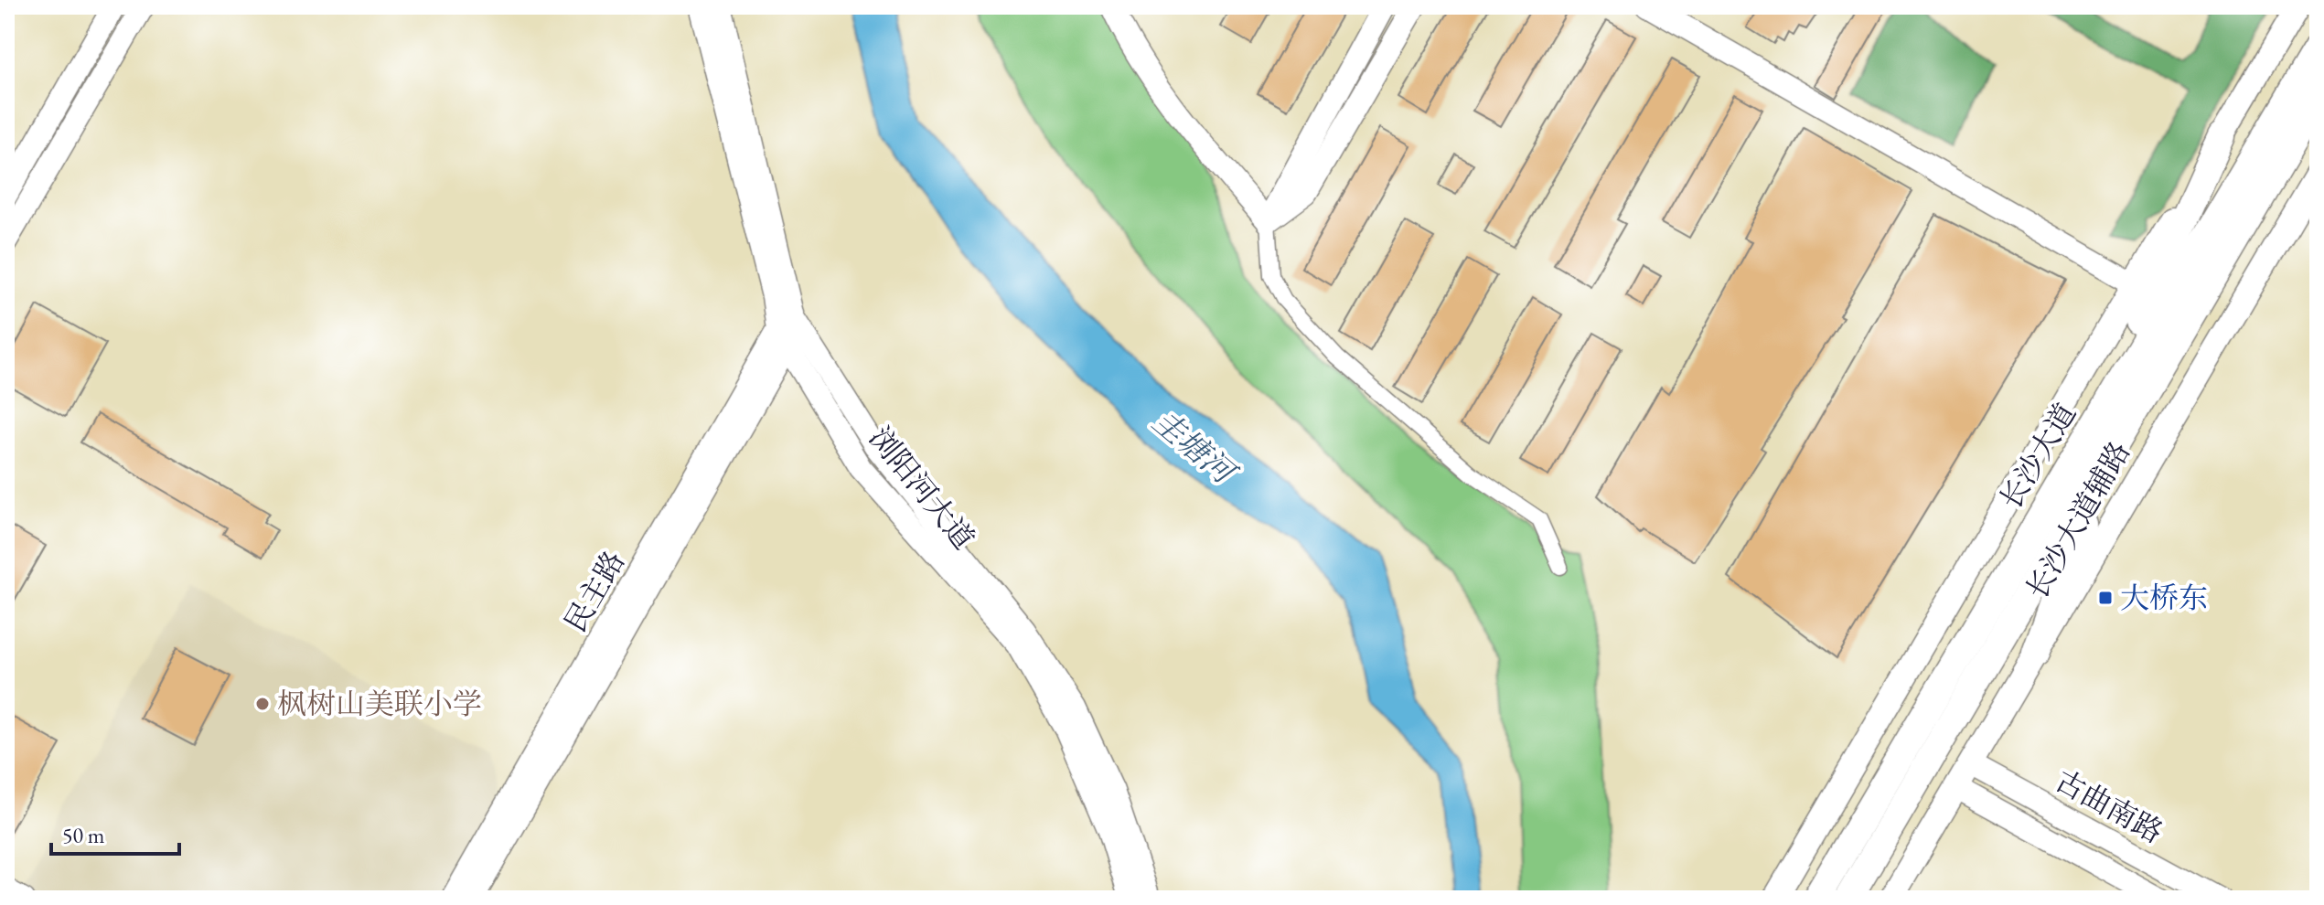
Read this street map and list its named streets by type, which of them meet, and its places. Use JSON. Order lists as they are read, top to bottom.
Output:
{
  "streets": {
    "highway": ["长沙大道"],
    "main road": ["长沙大道辅路"],
    "street": ["浏阳河大道", "民主路", "古曲南路"]
  },
  "crossings": [
    ["浏阳河大道", "民主路"],
    ["长沙大道辅路", "古曲南路"]
  ],
  "water": ["圭塘河"],
  "places": {
    "transit": ["大桥东"],
    "other": ["枫树山美联小学"]
  },
  "scale_bar": "50 m"
}
